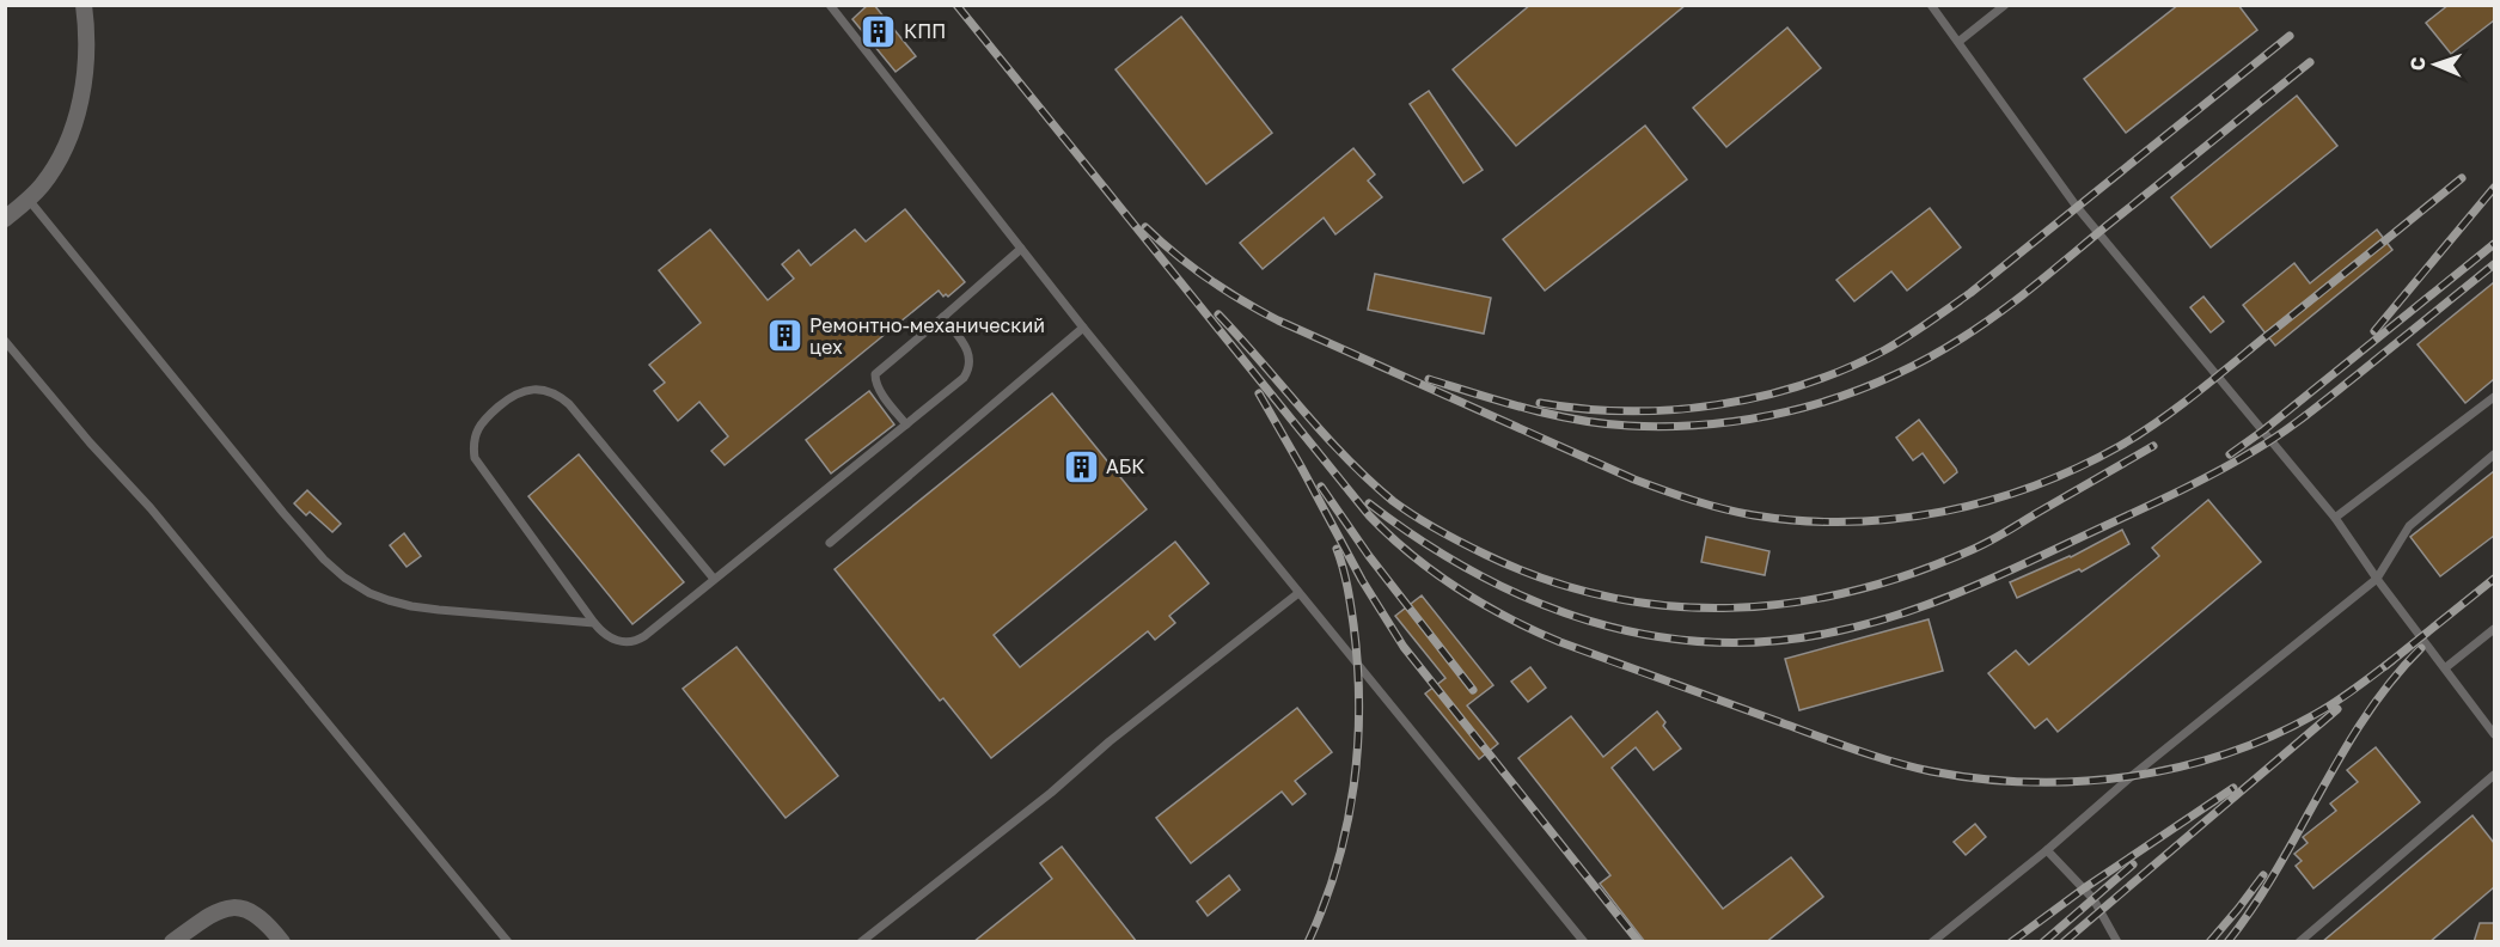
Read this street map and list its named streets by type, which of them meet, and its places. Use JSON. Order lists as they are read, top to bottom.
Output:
{
  "places": {
    "building": ["КПП", "Ремонтно-механический цех", "АБК"]
  },
  "north": "left"
}
